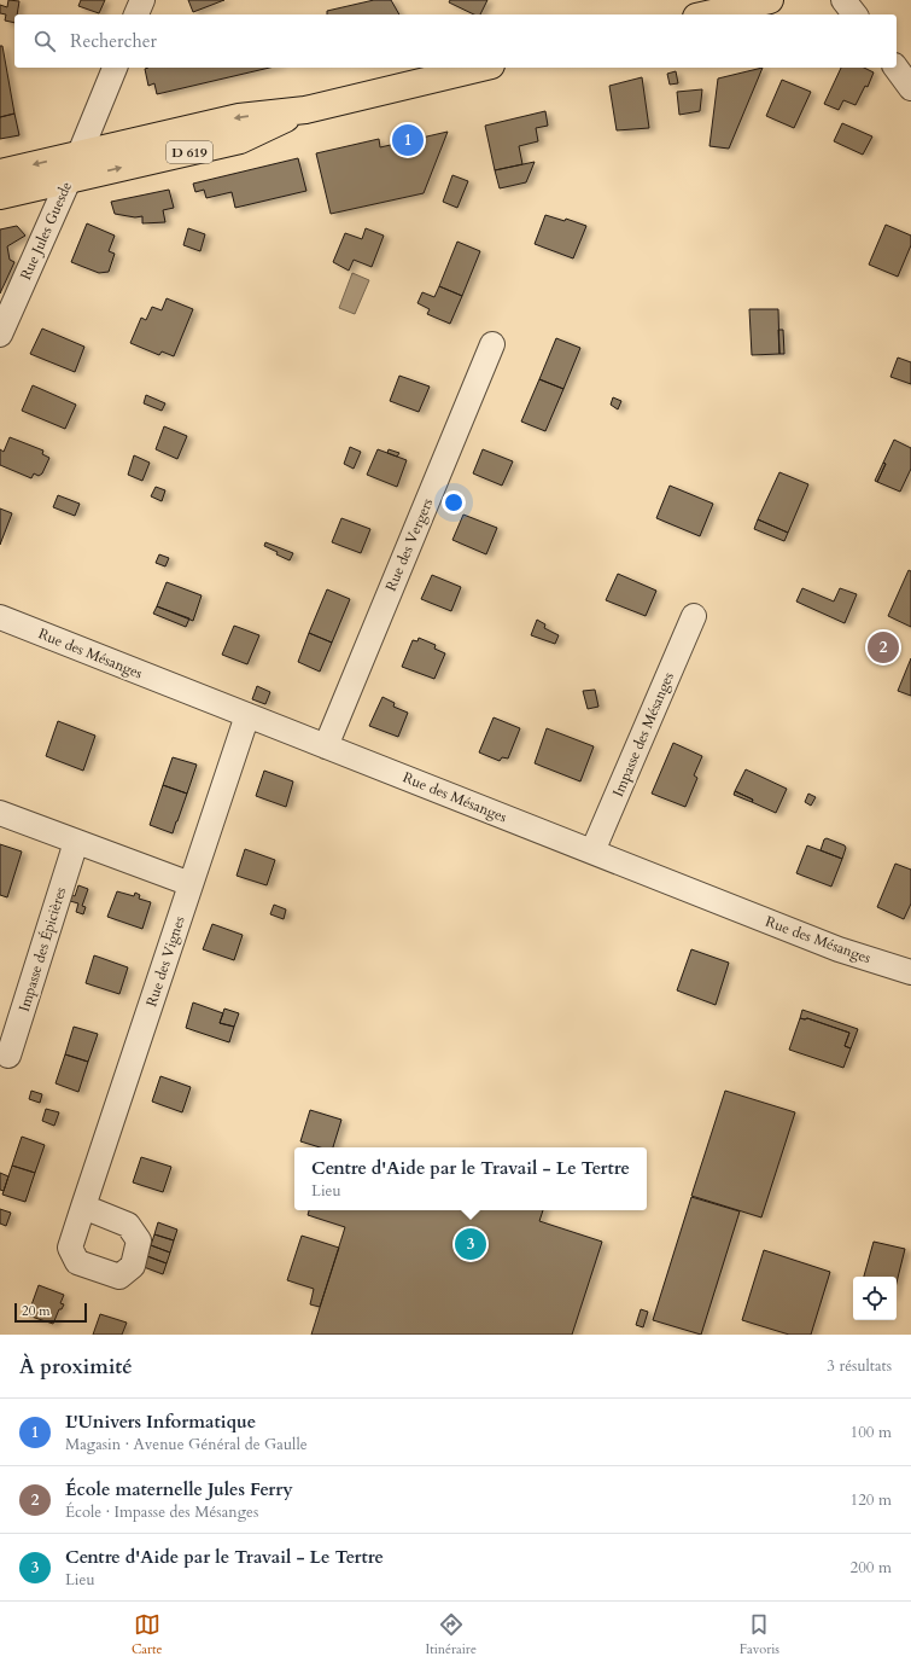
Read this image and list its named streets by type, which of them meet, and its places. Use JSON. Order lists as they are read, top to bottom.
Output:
{
  "streets": {
    "main road": ["D 619"],
    "street": [
      "Rue Jules Guesde",
      "Rue des Vergers",
      "Rue des Mésanges",
      "Impasse des Mésanges",
      "Impasse des Épicières",
      "Rue des Vignes"
    ]
  },
  "crossings": [
    ["D 619", "Rue Jules Guesde"],
    ["Rue des Vergers", "Rue des Mésanges"],
    ["Rue des Mésanges", "Impasse des Mésanges"],
    ["Rue des Mésanges", "Rue des Vignes"]
  ],
  "scale_bar": "20 m",
  "page": {
    "search": "Rechercher",
    "pins": ["1", "2", "3"],
    "popup": ["Centre d'Aide par le Travail - Le Tertre", "Lieu"],
    "scale": "20 m",
    "heading": ["À proximité", "3 résultats"],
    "list": [
      {
        "mark": "1",
        "name": "L'Univers Informatique",
        "note": "Magasin · Avenue Général de Gaulle",
        "value": "100 m"
      },
      {
        "mark": "2",
        "name": "École maternelle Jules Ferry",
        "note": "École · Impasse des Mésanges",
        "value": "120 m"
      },
      {
        "mark": "3",
        "name": "Centre d'Aide par le Travail - Le Tertre",
        "note": "Lieu",
        "value": "200 m"
      }
    ],
    "nav": ["Carte", "Itinéraire", "Favoris"]
  }
}
